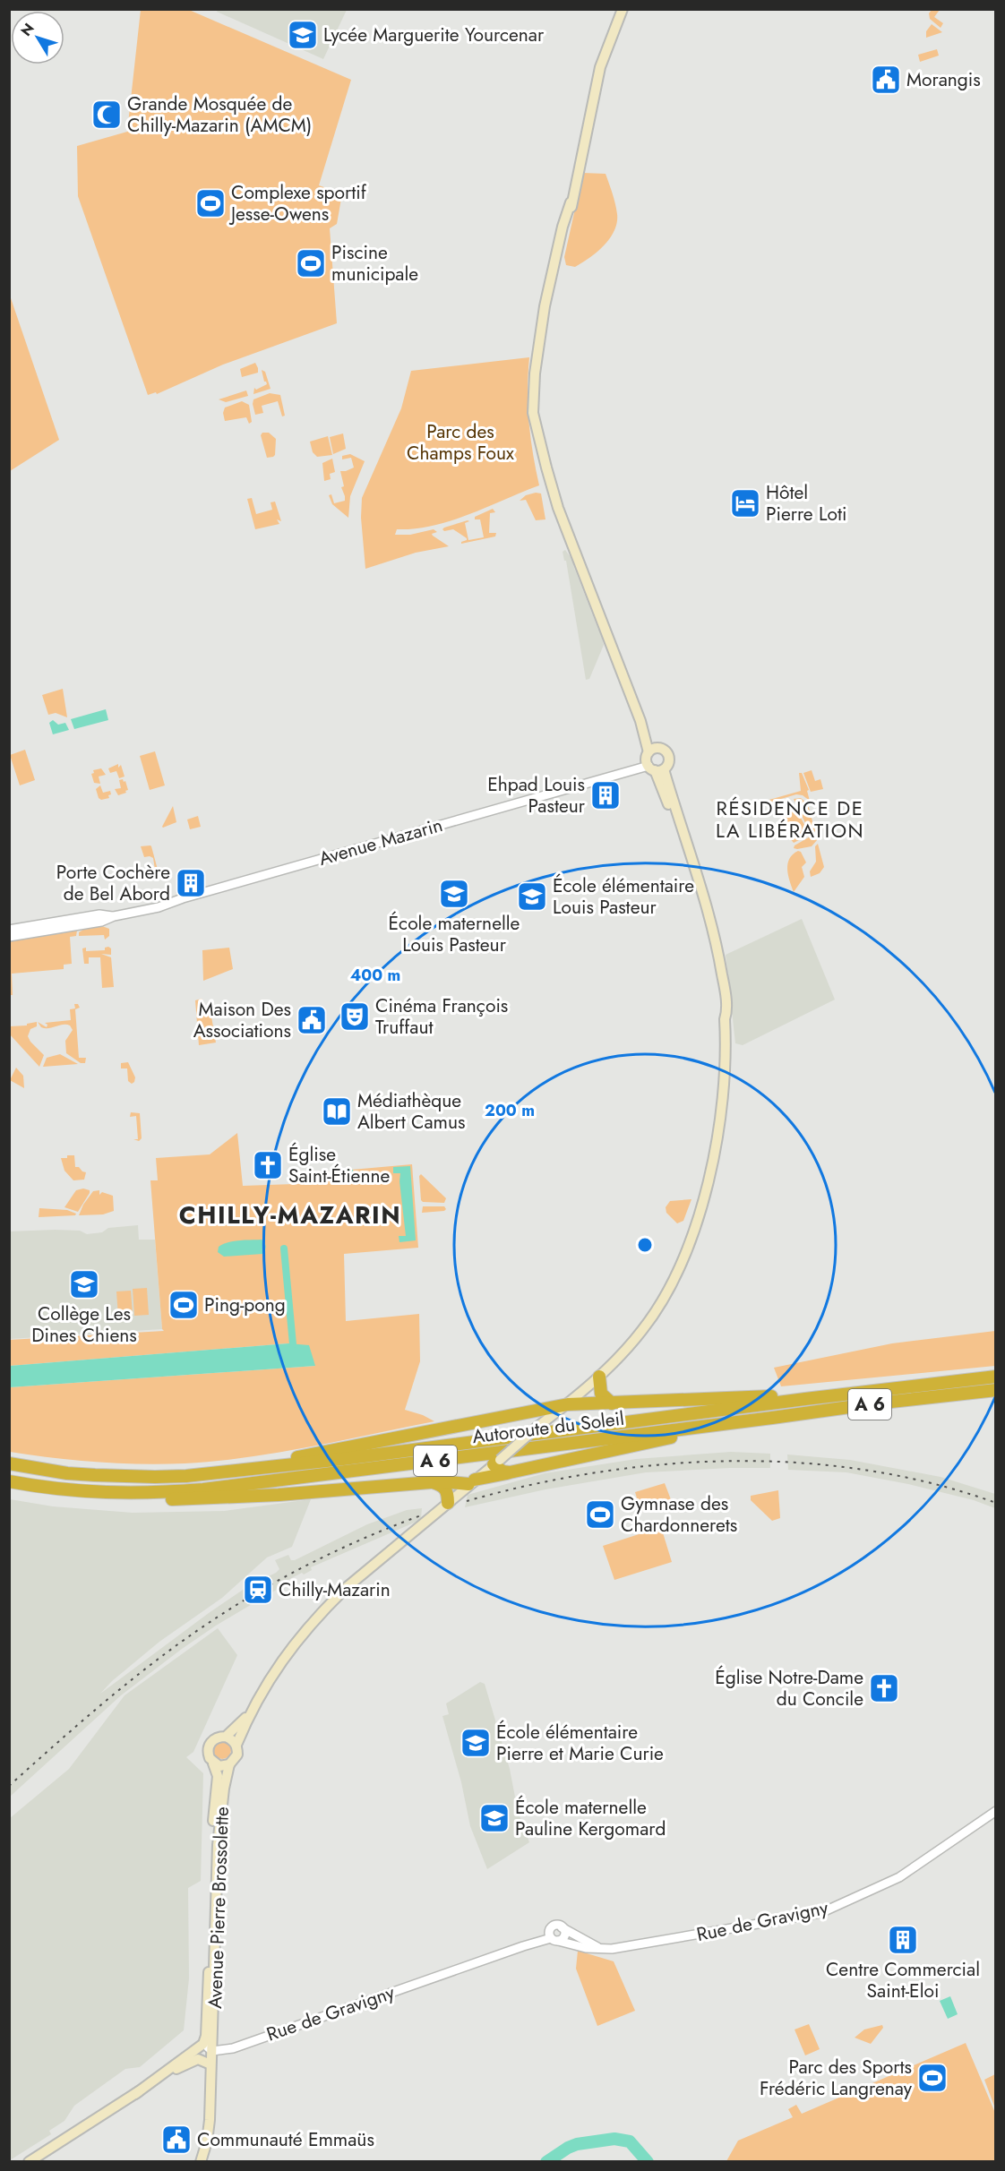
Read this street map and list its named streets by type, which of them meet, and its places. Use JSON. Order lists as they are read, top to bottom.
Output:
{
  "streets": {
    "highway": ["A 6", "Autoroute du Soleil"],
    "main road": ["Avenue Pierre Brossolette"],
    "street": ["Avenue Mazarin", "Rue de Gravigny"]
  },
  "crossings": [
    ["Avenue Mazarin", "Avenue Pierre Brossolette"],
    ["Avenue Pierre Brossolette", "Rue de Gravigny"]
  ],
  "districts": ["RÉSIDENCE DE LA LIBÉRATION", "CHILLY-MAZARIN"],
  "parks": ["Parc des Champs Foux"],
  "places": {
    "school or university": [
      "Lycée Marguerite Yourcenar",
      "École maternelle Louis Pasteur",
      "École élémentaire Louis Pasteur",
      "Collège Les Dines Chiens",
      "École élémentaire Pierre et Marie Curie",
      "École maternelle Pauline Kergomard"
    ],
    "public building": ["Morangis", "Maison Des Associations", "Communauté Emmaüs"],
    "mosque": ["Grande Mosquée de Chilly-Mazarin (AMCM)"],
    "sports": [
      "Complexe sportif Jesse-Owens",
      "Piscine municipale",
      "Ping-pong",
      "Gymnase des Chardonnerets",
      "Parc des Sports Frédéric Langrenay"
    ],
    "hotel": ["Hôtel Pierre Loti"],
    "building": ["Ehpad Louis Pasteur", "Porte Cochère de Bel Abord", "Centre Commercial Saint-Eloi"],
    "theatre": ["Cinéma François Truffaut"],
    "library": ["Médiathèque Albert Camus"],
    "church": ["Église Saint-Étienne", "Église Notre-Dame du Concile"],
    "station": ["Chilly-Mazarin"]
  },
  "north": "top left",
  "rings": ["400 m", "200 m"]
}
